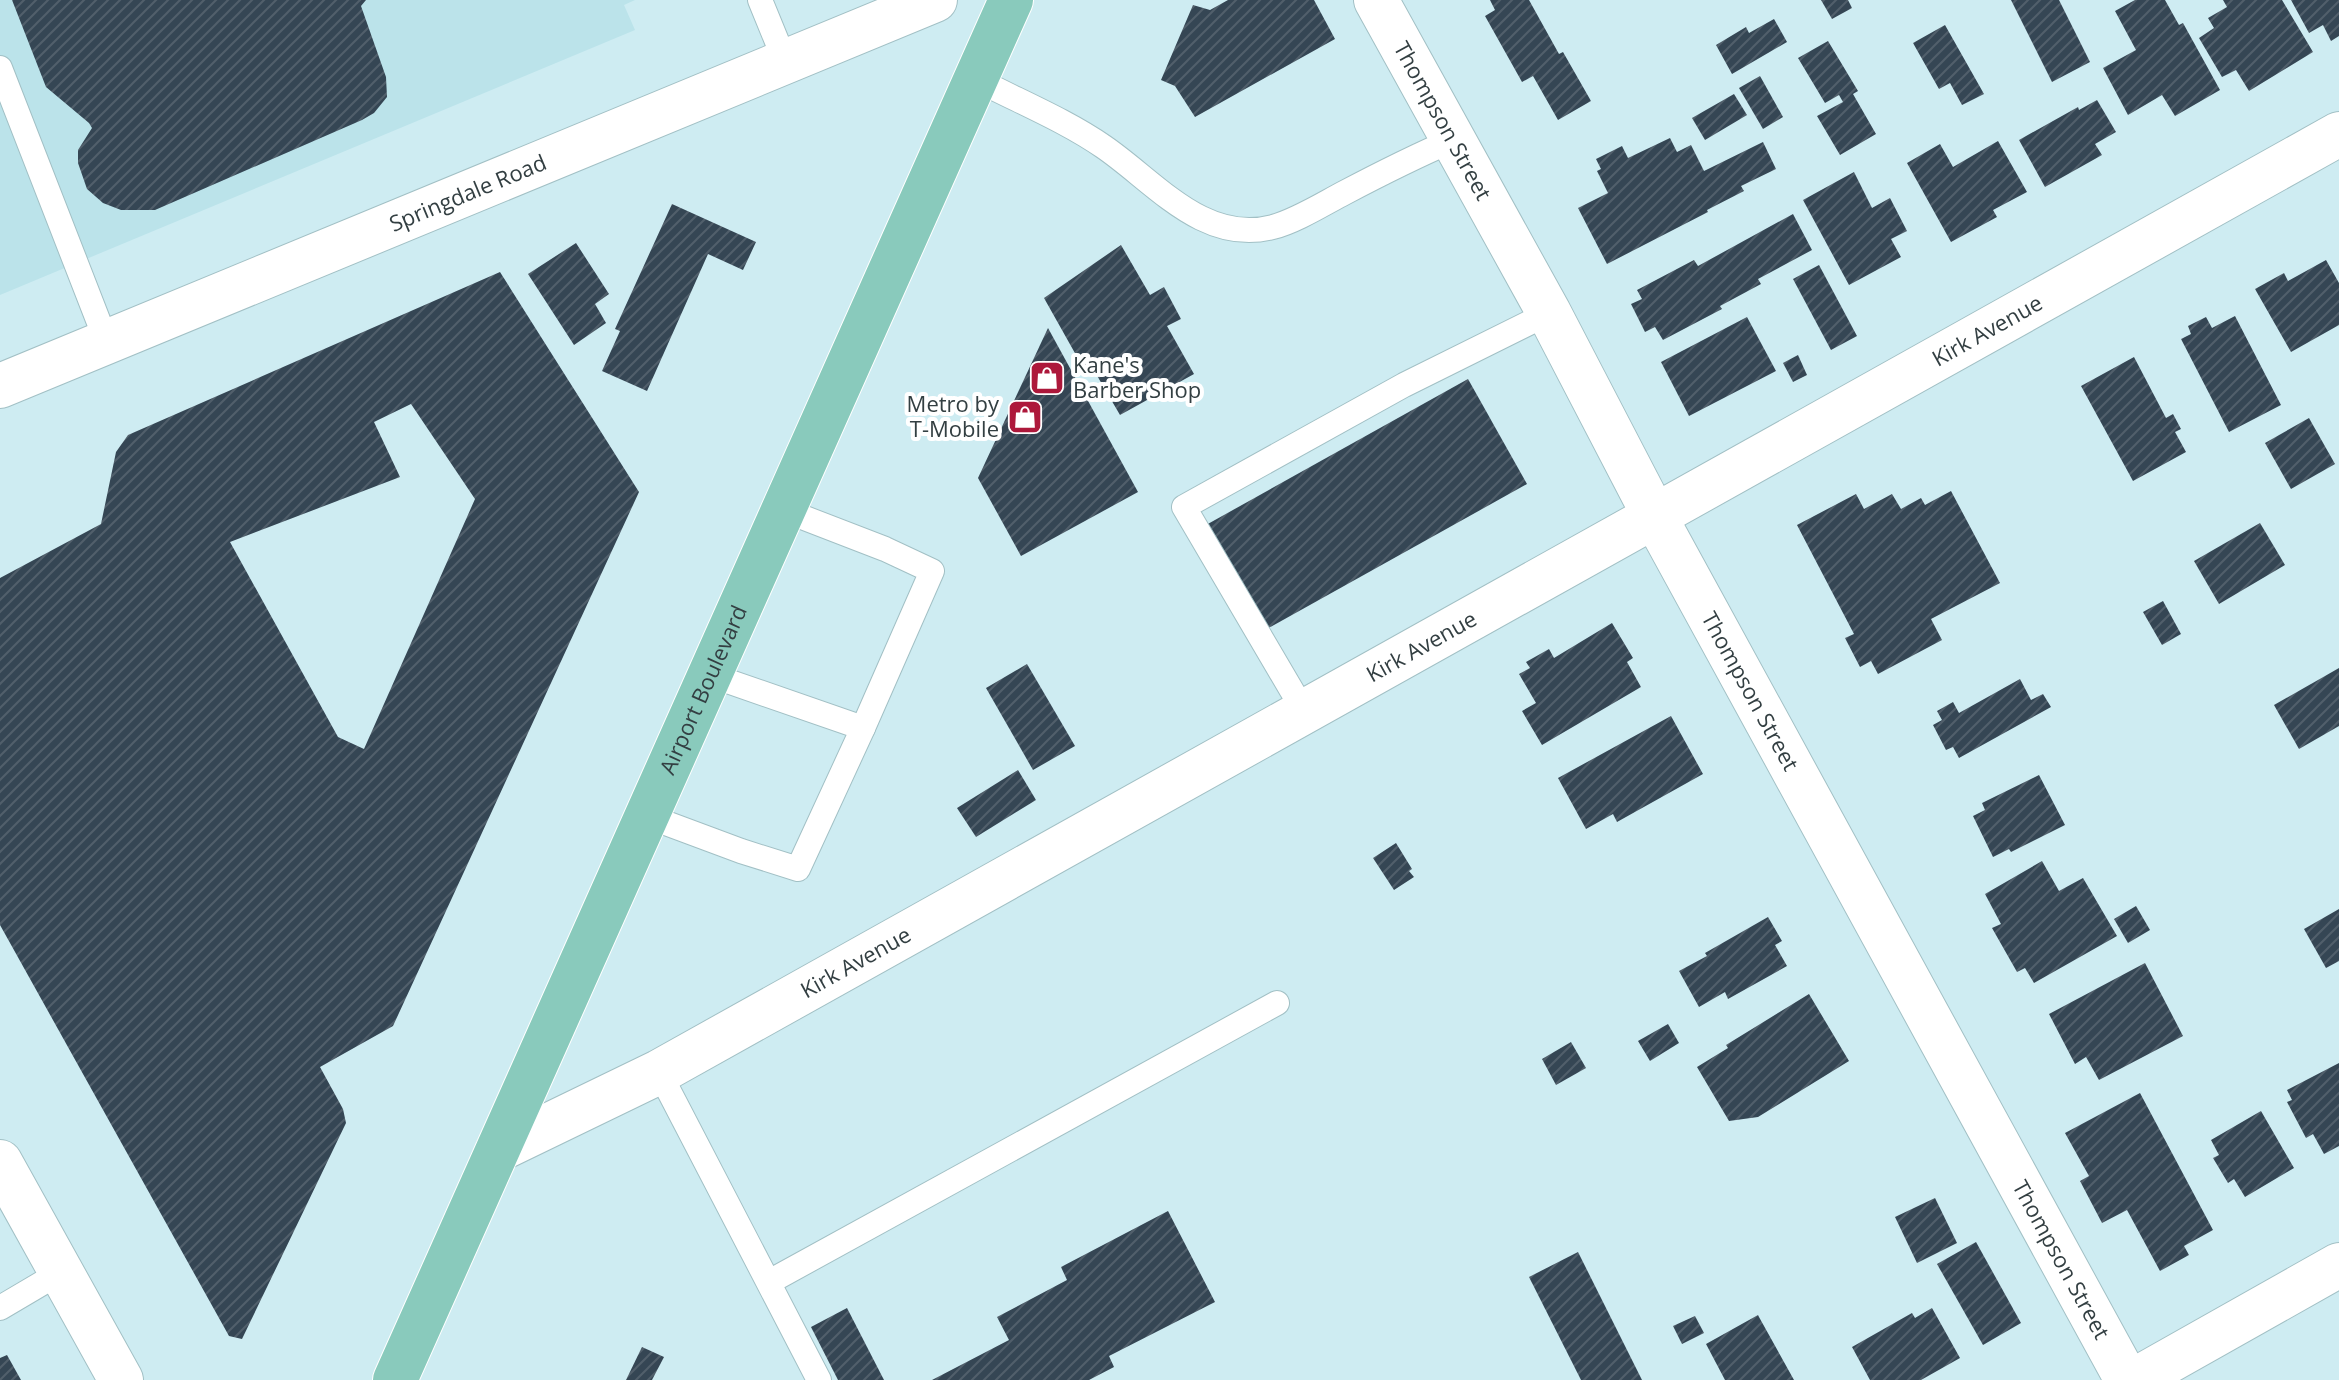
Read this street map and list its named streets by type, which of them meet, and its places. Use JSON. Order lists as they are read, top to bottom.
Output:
{
  "streets": {
    "main road": ["Airport Boulevard"],
    "street": ["Thompson Street", "Springdale Road", "Kirk Avenue"]
  },
  "crossings": [
    ["Thompson Street", "Kirk Avenue"],
    ["Kirk Avenue", "Airport Boulevard"]
  ],
  "places": {
    "shop": ["Kane's Barber Shop", "Metro by T-Mobile"]
  }
}
